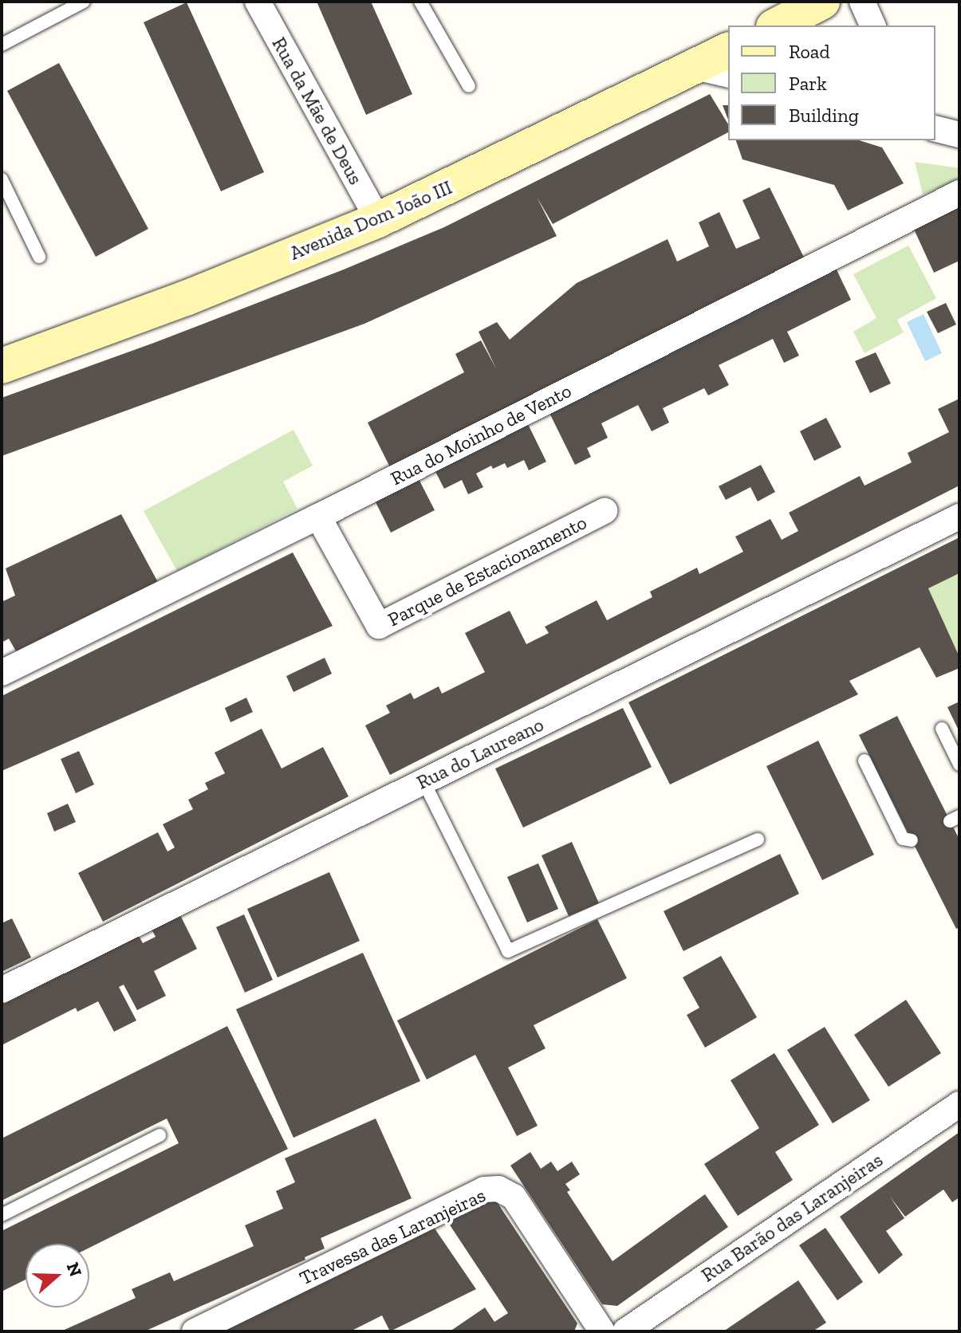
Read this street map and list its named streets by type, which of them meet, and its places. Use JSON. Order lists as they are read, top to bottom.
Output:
{
  "streets": {
    "main road": ["Avenida Dom João III"],
    "street": [
      "Rua da Mãe de Deus",
      "Rua do Moinho de Vento",
      "Parque de Estacionamento",
      "Rua do Laureano",
      "Rua Barão das Laranjeiras",
      "Travessa das Laranjeiras"
    ]
  },
  "crossings": [
    ["Rua da Mãe de Deus", "Avenida Dom João III"],
    ["Rua do Moinho de Vento", "Parque de Estacionamento"]
  ],
  "legend": ["Road", "Park", "Building"],
  "north": "right"
}
